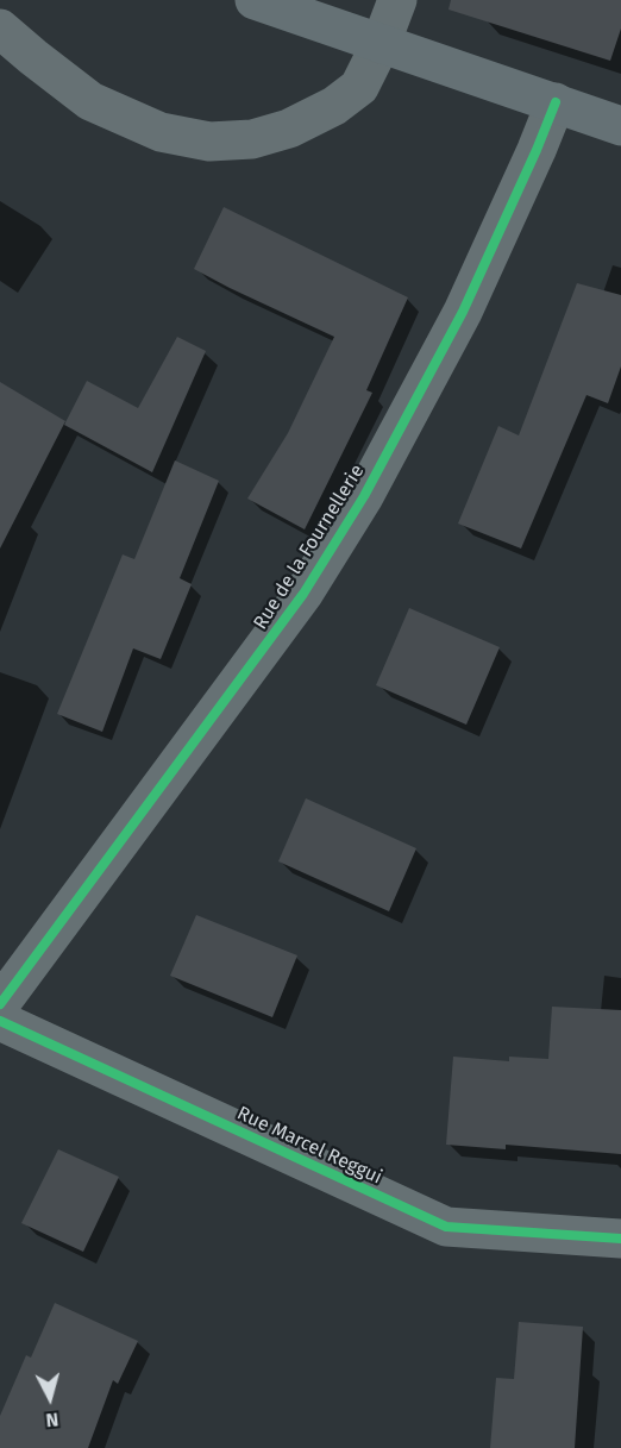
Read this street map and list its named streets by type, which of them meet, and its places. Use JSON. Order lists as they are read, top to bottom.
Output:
{
  "streets": {
    "street": ["Rue de la Fournellerie", "Rue Marcel Reggui"]
  },
  "north": "bottom"
}
